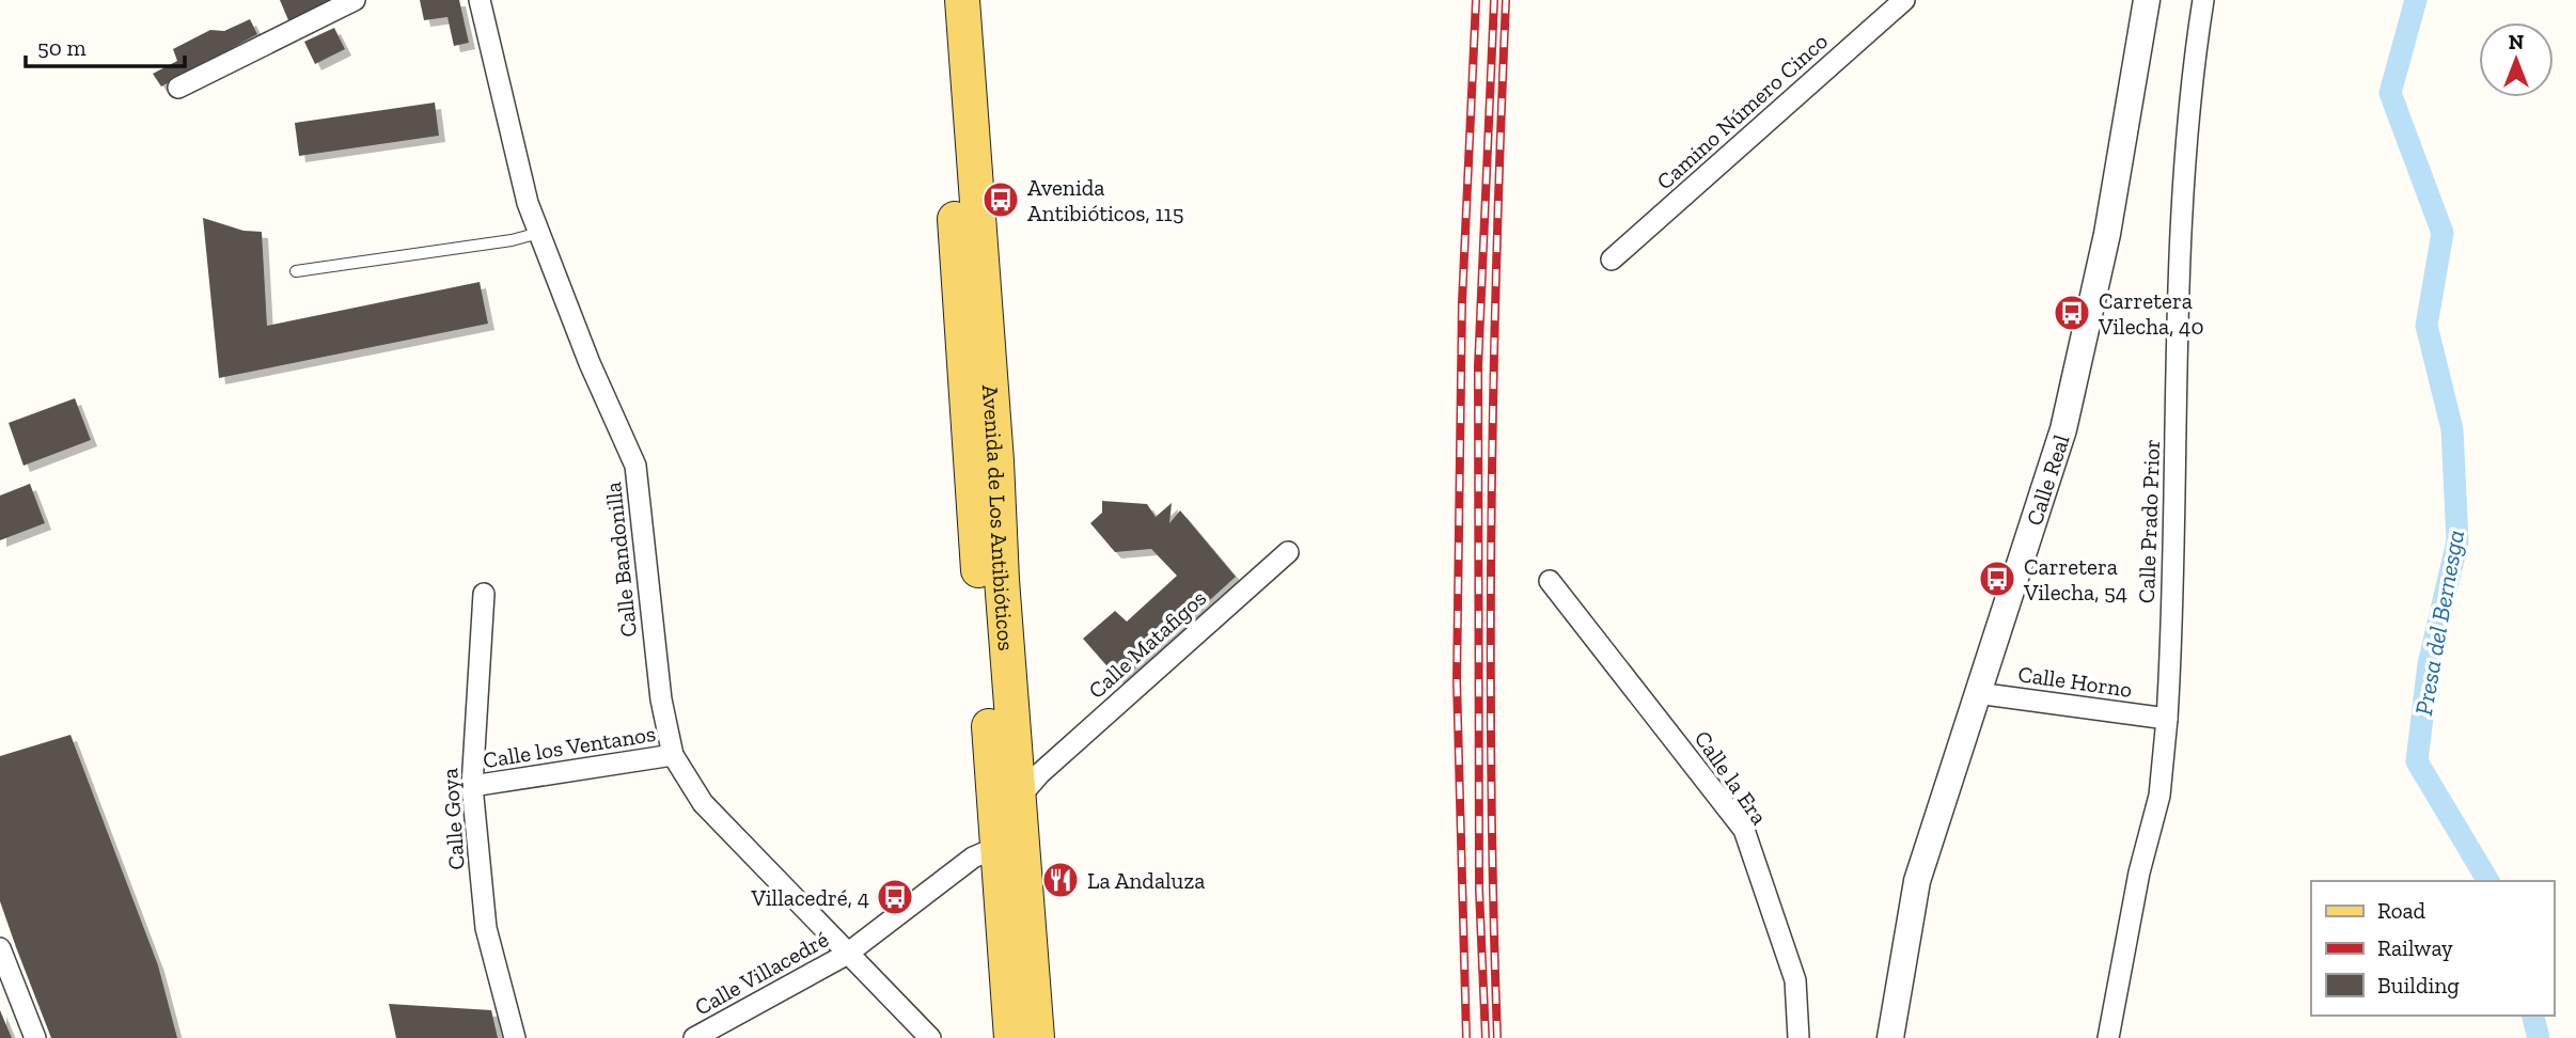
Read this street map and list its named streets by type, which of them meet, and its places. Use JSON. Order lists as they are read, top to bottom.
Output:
{
  "streets": {
    "main road": ["Avenida de Los Antibióticos"],
    "street": [
      "Camino Número Cinco",
      "Calle Real",
      "Calle Prado Prior",
      "Calle Bandonilla",
      "Calle Matafigos",
      "Calle Horno",
      "Calle los Ventanos",
      "Calle la Era",
      "Calle Goya",
      "Calle Villacedré"
    ]
  },
  "crossings": [
    ["Calle Real", "Calle Horno"],
    ["Avenida de Los Antibióticos", "Calle Matafigos"],
    ["Avenida de Los Antibióticos", "Calle Villacedré"],
    ["Calle Prado Prior", "Calle Horno"],
    ["Calle Bandonilla", "Calle los Ventanos"],
    ["Calle Bandonilla", "Calle Villacedré"],
    ["Calle los Ventanos", "Calle Goya"]
  ],
  "water": ["Presa del Bernesga"],
  "places": {
    "bus stop": [
      "Avenida Antibióticos, 115",
      "Carretera Vilecha, 40",
      "Carretera Vilecha, 54",
      "Villacedré, 4"
    ],
    "restaurant": ["La Andaluza"]
  },
  "legend": ["Road", "Railway", "Building"],
  "scale_bar": "50 m",
  "north": "top"
}
